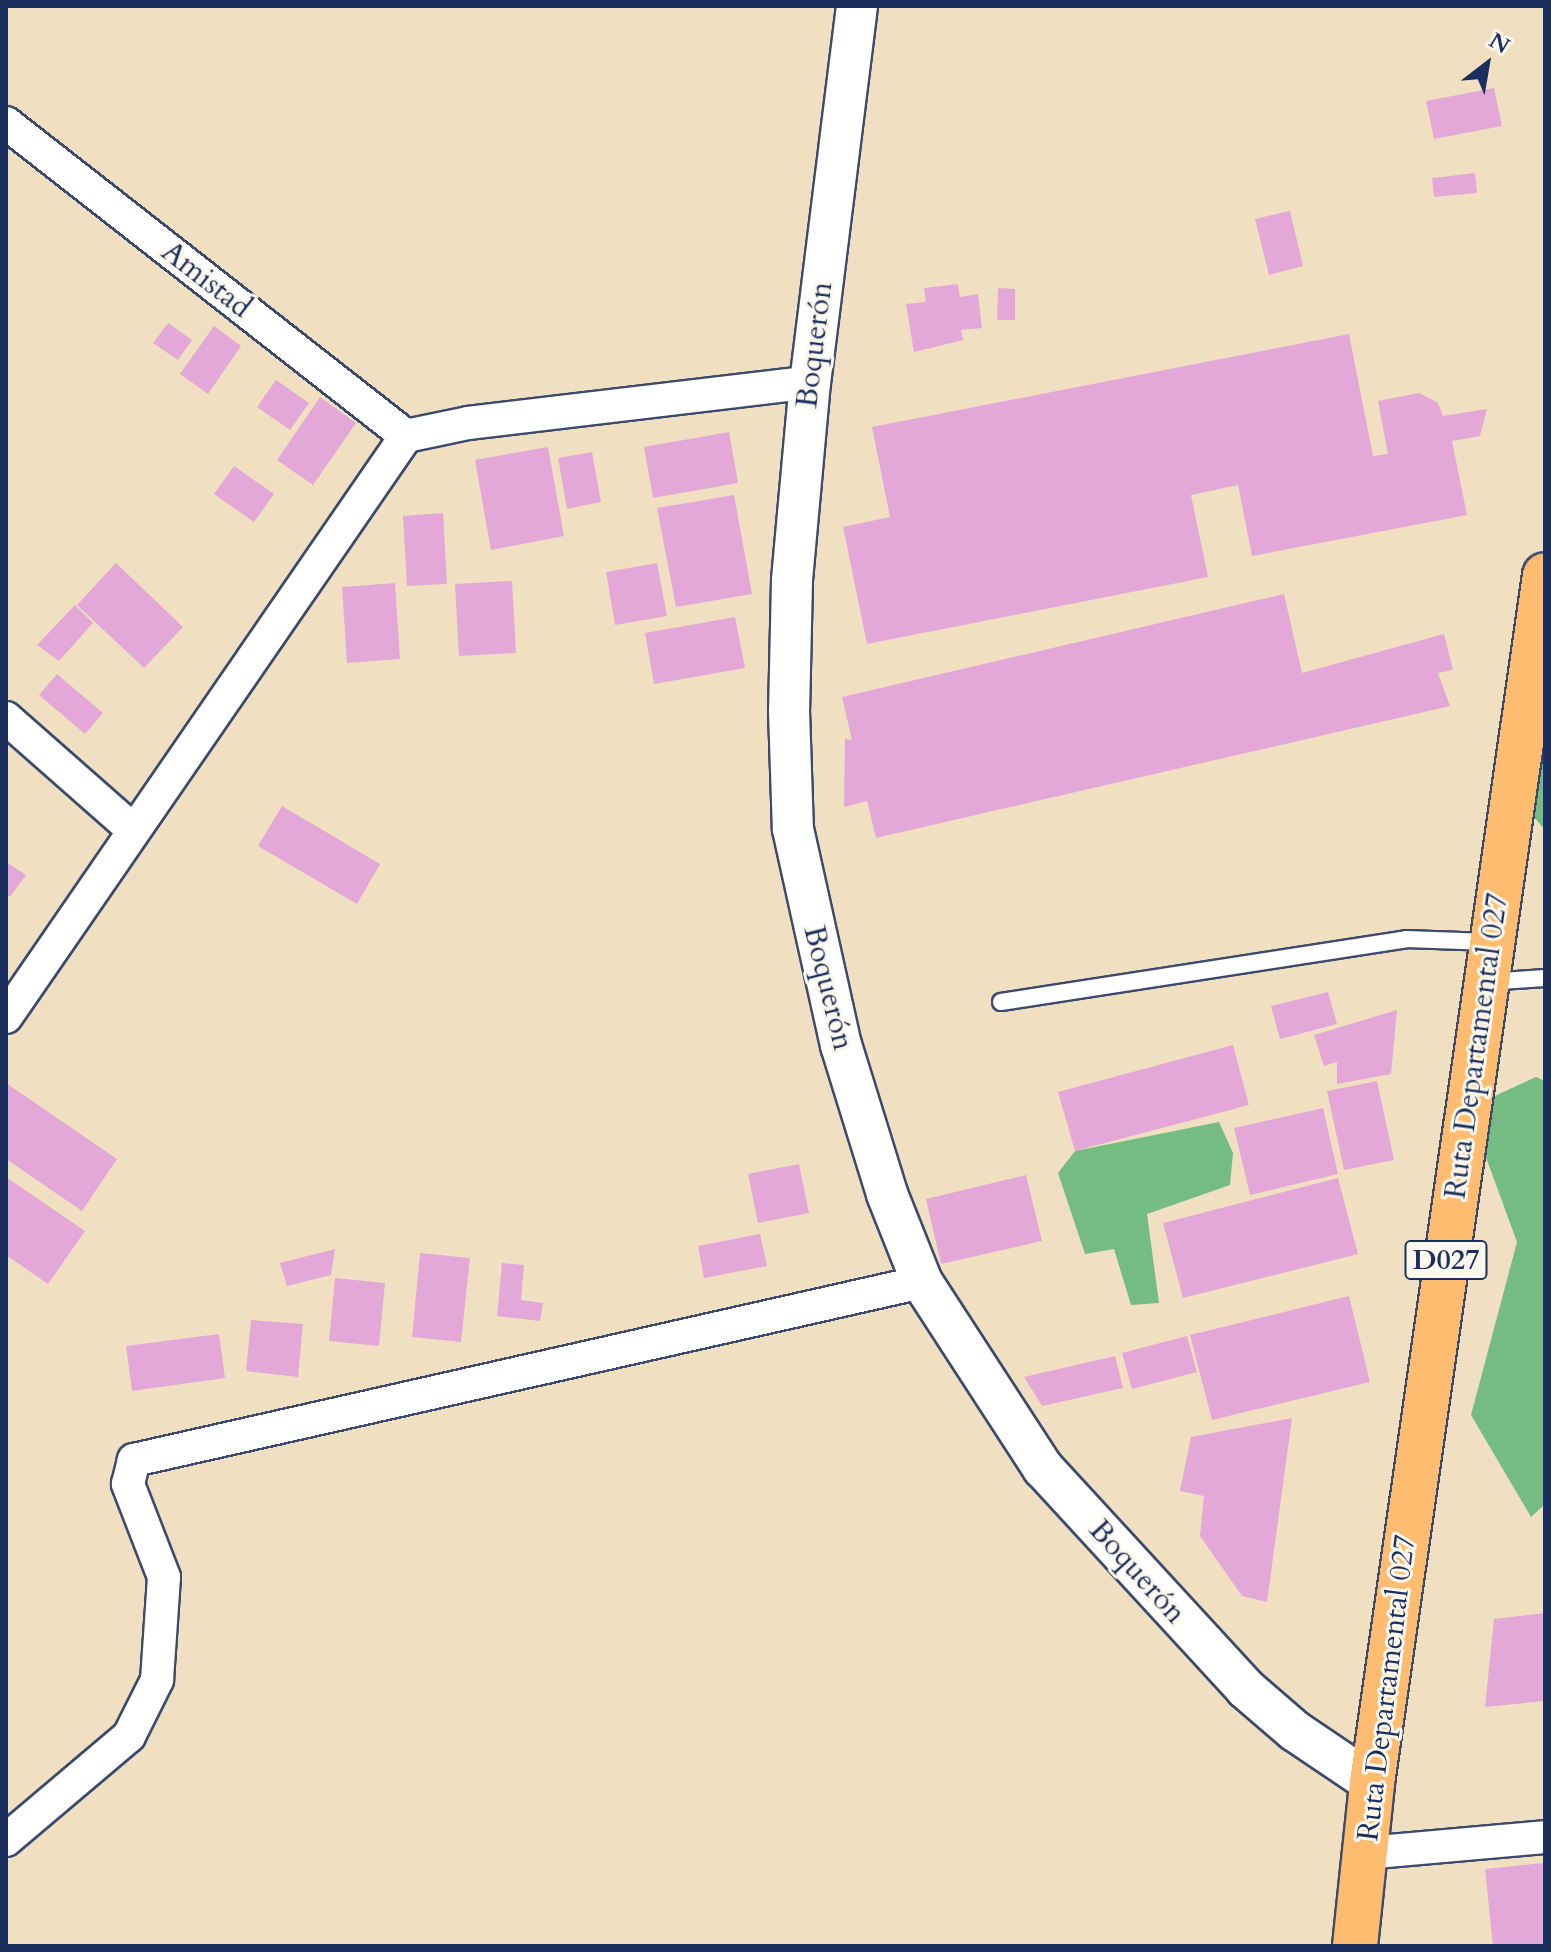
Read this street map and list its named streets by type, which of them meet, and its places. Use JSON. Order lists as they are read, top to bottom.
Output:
{
  "streets": {
    "main road": ["Ruta Departamental 027", "D027"],
    "street": ["Amistad", "Boquerón"]
  },
  "crossings": [
    ["Boquerón", "Ruta Departamental 027"]
  ],
  "north": "top right"
}
